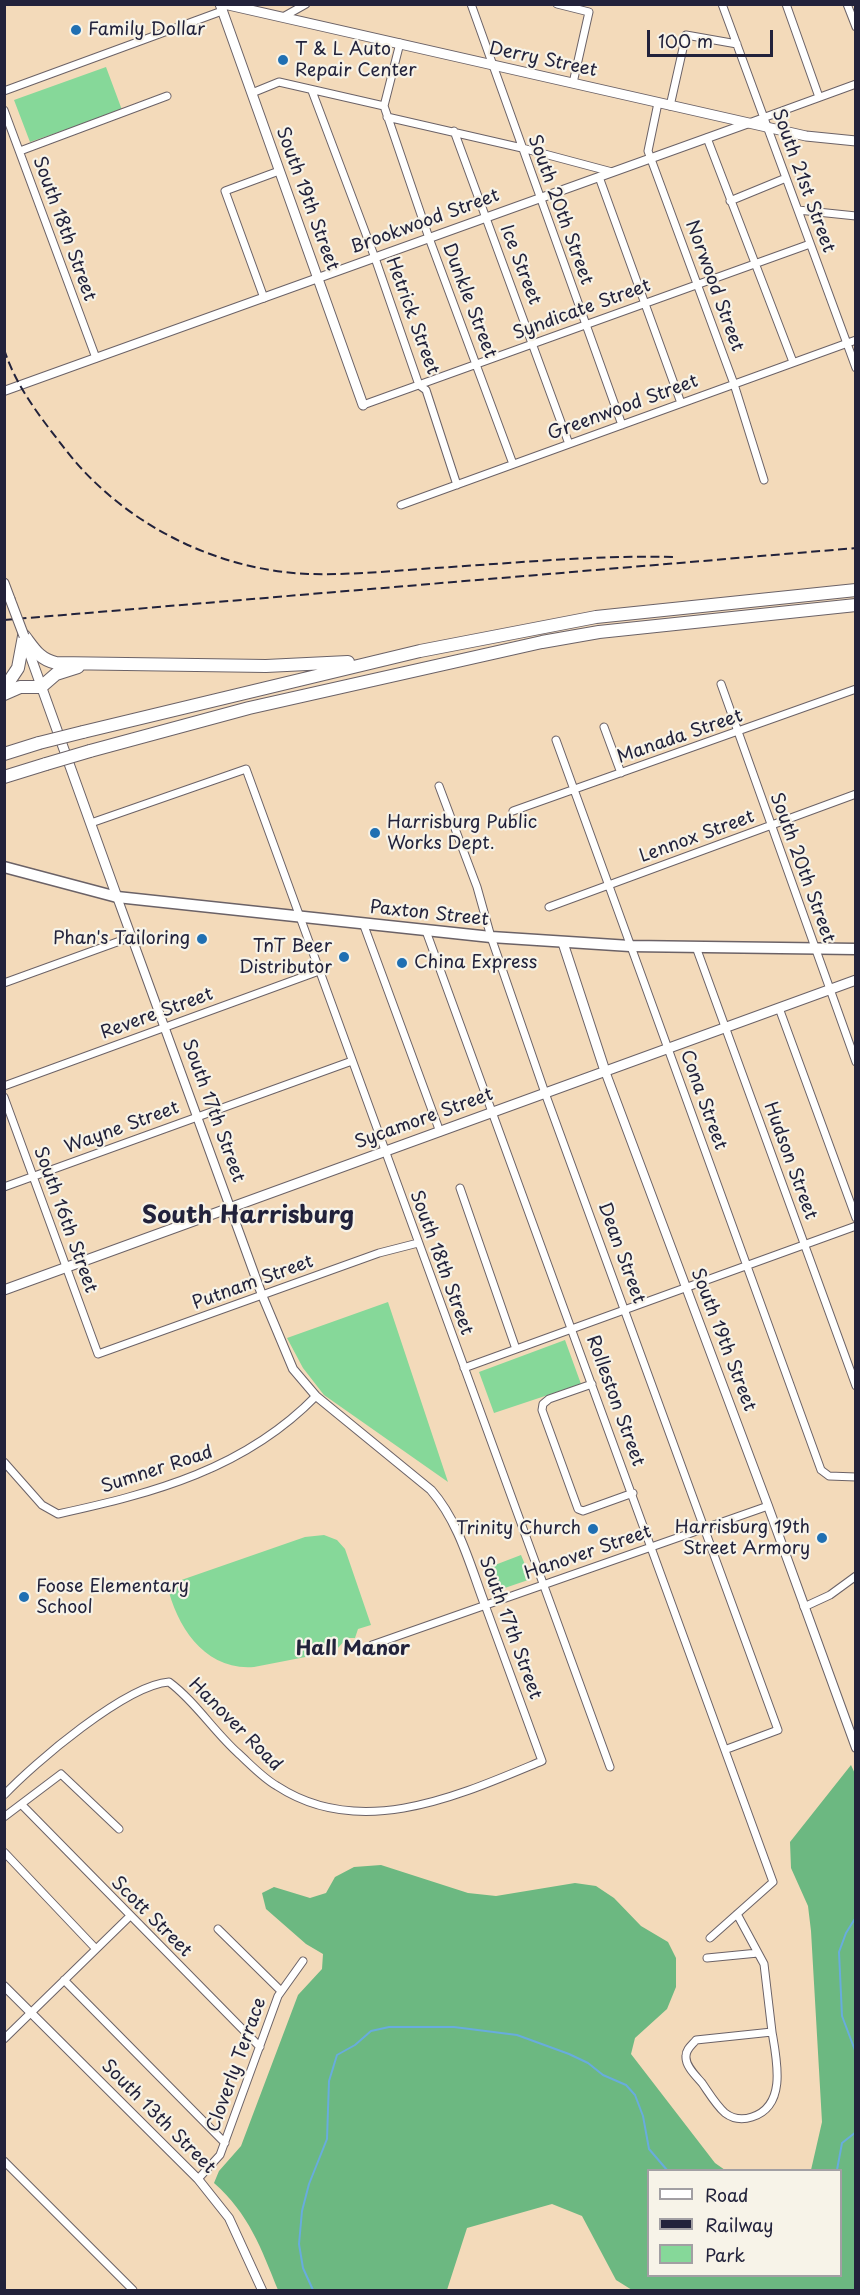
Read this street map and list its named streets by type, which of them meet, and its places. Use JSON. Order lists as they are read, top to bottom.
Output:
{
  "streets": {
    "main road": [
      "Derry Street",
      "South 19th Street",
      "Paxton Street",
      "South 17th Street",
      "Sycamore Street"
    ],
    "street": [
      "South 21st Street",
      "South 20th Street",
      "Brookwood Street",
      "South 18th Street",
      "Ice Street",
      "Norwood Street",
      "Dunkle Street",
      "Syndicate Street",
      "Hetrick Street",
      "Greenwood Street",
      "Manada Street",
      "Lennox Street",
      "Revere Street",
      "Cona Street",
      "Wayne Street",
      "Hudson Street",
      "South 16th Street",
      "Dean Street",
      "Putnam Street",
      "Rolleston Street",
      "Sumner Road",
      "Hanover Street",
      "Hanover Road",
      "Scott Street",
      "Cloverly Terrace",
      "South 13th Street"
    ]
  },
  "crossings": [
    ["Derry Street", "South 21st Street"],
    ["Derry Street", "South 19th Street"],
    ["Derry Street", "South 20th Street"],
    ["Derry Street", "Brookwood Street"],
    ["Derry Street", "Norwood Street"],
    ["Derry Street", "Dunkle Street"],
    ["South 21st Street", "Brookwood Street"],
    ["South 21st Street", "Syndicate Street"],
    ["South 21st Street", "Greenwood Street"],
    ["South 19th Street", "Brookwood Street"],
    ["South 19th Street", "Syndicate Street"],
    ["South 19th Street", "Paxton Street"],
    ["South 19th Street", "Sycamore Street"],
    ["South 19th Street", "Hanover Street"],
    ["South 20th Street", "Brookwood Street"],
    ["South 20th Street", "Syndicate Street"],
    ["South 20th Street", "Greenwood Street"],
    ["South 20th Street", "Manada Street"],
    ["South 20th Street", "Lennox Street"],
    ["South 20th Street", "Paxton Street"],
    ["South 20th Street", "Sycamore Street"],
    ["Brookwood Street", "South 18th Street"],
    ["Brookwood Street", "Ice Street"],
    ["Brookwood Street", "Norwood Street"],
    ["Brookwood Street", "Dunkle Street"],
    ["Brookwood Street", "Hetrick Street"],
    ["South 18th Street", "Paxton Street"],
    ["South 18th Street", "Revere Street"],
    ["South 18th Street", "South 17th Street"],
    ["South 18th Street", "Sycamore Street"],
    ["South 18th Street", "Wayne Street"],
    ["South 18th Street", "Putnam Street"],
    ["South 18th Street", "Hanover Street"],
    ["Ice Street", "Syndicate Street"],
    ["Ice Street", "Greenwood Street"],
    ["Norwood Street", "Syndicate Street"],
    ["Norwood Street", "Greenwood Street"],
    ["Dunkle Street", "Syndicate Street"],
    ["Dunkle Street", "Greenwood Street"],
    ["Syndicate Street", "Hetrick Street"],
    ["Hetrick Street", "Greenwood Street"],
    ["Manada Street", "Cona Street"],
    ["Lennox Street", "Cona Street"],
    ["Paxton Street", "Cona Street"],
    ["Paxton Street", "South 17th Street"],
    ["Paxton Street", "Hudson Street"],
    ["Paxton Street", "Dean Street"],
    ["Paxton Street", "Rolleston Street"],
    ["Revere Street", "South 17th Street"],
    ["Cona Street", "Sycamore Street"],
    ["South 17th Street", "Sycamore Street"],
    ["South 17th Street", "Wayne Street"],
    ["South 17th Street", "Putnam Street"],
    ["South 17th Street", "Sumner Road"],
    ["South 17th Street", "Hanover Street"],
    ["South 17th Street", "Hanover Road"],
    ["Sycamore Street", "Hudson Street"],
    ["Sycamore Street", "South 16th Street"],
    ["Sycamore Street", "Dean Street"],
    ["Sycamore Street", "Rolleston Street"],
    ["Wayne Street", "South 16th Street"],
    ["South 16th Street", "Putnam Street"],
    ["Dean Street", "Rolleston Street"],
    ["Dean Street", "Hanover Street"],
    ["Rolleston Street", "Hanover Street"],
    ["Scott Street", "Cloverly Terrace"],
    ["Cloverly Terrace", "South 13th Street"]
  ],
  "districts": ["South Harrisburg", "Hall Manor"],
  "places": [
    "Family Dollar",
    "T & L Auto Repair Center",
    "Harrisburg Public Works Dept.",
    "Phan's Tailoring",
    "TnT Beer Distributor",
    "China Express",
    "Trinity Church",
    "Harrisburg 19th Street Armory",
    "Foose Elementary School"
  ],
  "legend": ["Road", "Railway", "Park"],
  "scale_bar": "100 m"
}
